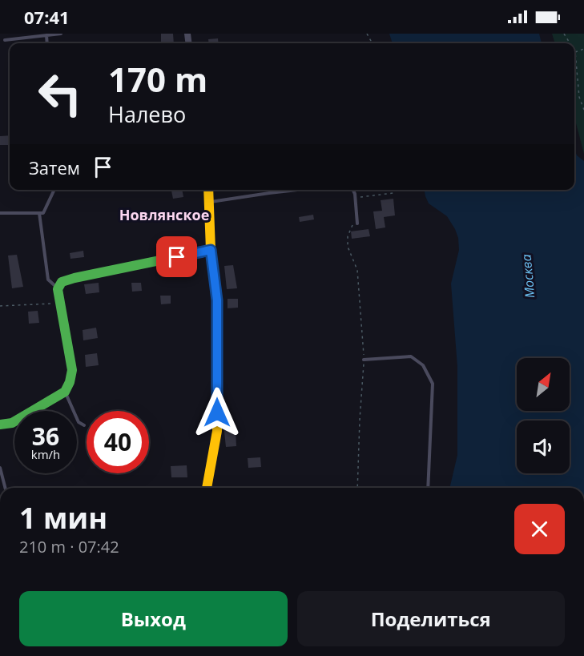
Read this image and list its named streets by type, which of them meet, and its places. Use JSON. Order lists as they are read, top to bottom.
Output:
{
  "districts": ["Новлянское"],
  "water": ["Москва"],
  "north": "top right",
  "page": {
    "status": "07:41",
    "turn": ["170 m", "Налево"],
    "then": "Затем",
    "speed": "36 km/h",
    "limit": "40",
    "heading": ["1 мин", "210 m · 07:42"],
    "buttons": ["Выход", "Поделиться"]
  }
}
